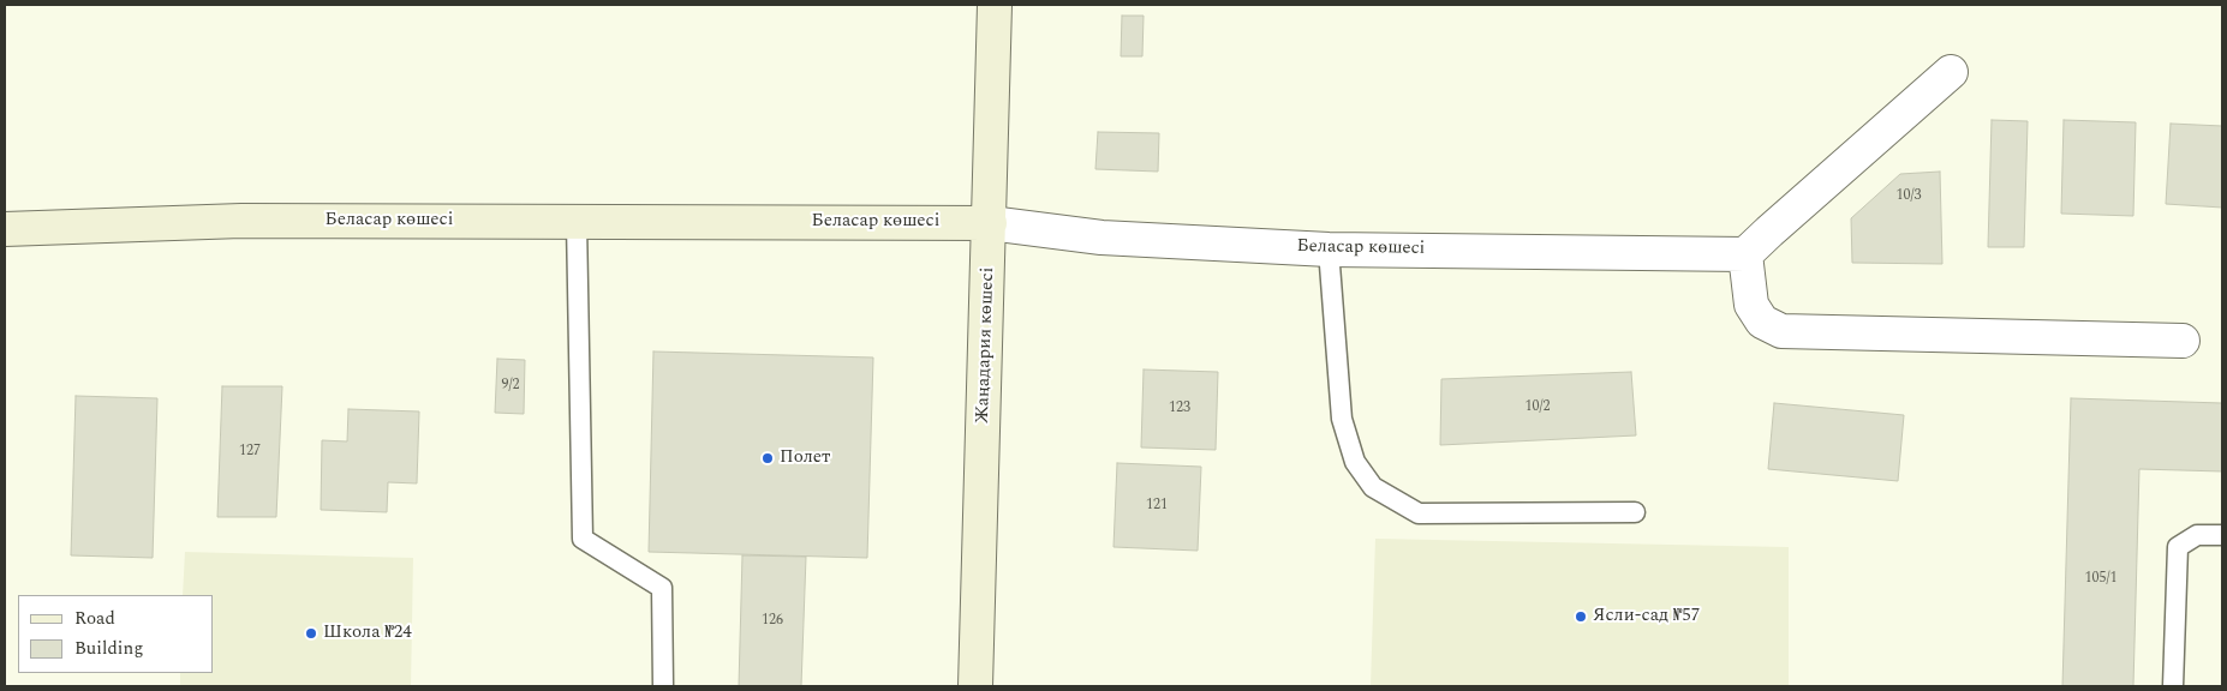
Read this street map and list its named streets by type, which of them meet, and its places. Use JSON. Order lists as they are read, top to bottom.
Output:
{
  "streets": {
    "street": ["Беласар көшесі", "Жаңадария көшесі"]
  },
  "crossings": [
    ["Беласар көшесі", "Жаңадария көшесі"]
  ],
  "places": ["Полет", "Ясли-сад №57", "Школа №24"],
  "house_numbers": [
    "10/3",
    "9/2",
    "10/2",
    "123",
    "127",
    "121",
    "105/1",
    "126"
  ],
  "legend": ["Road", "Building"]
}
